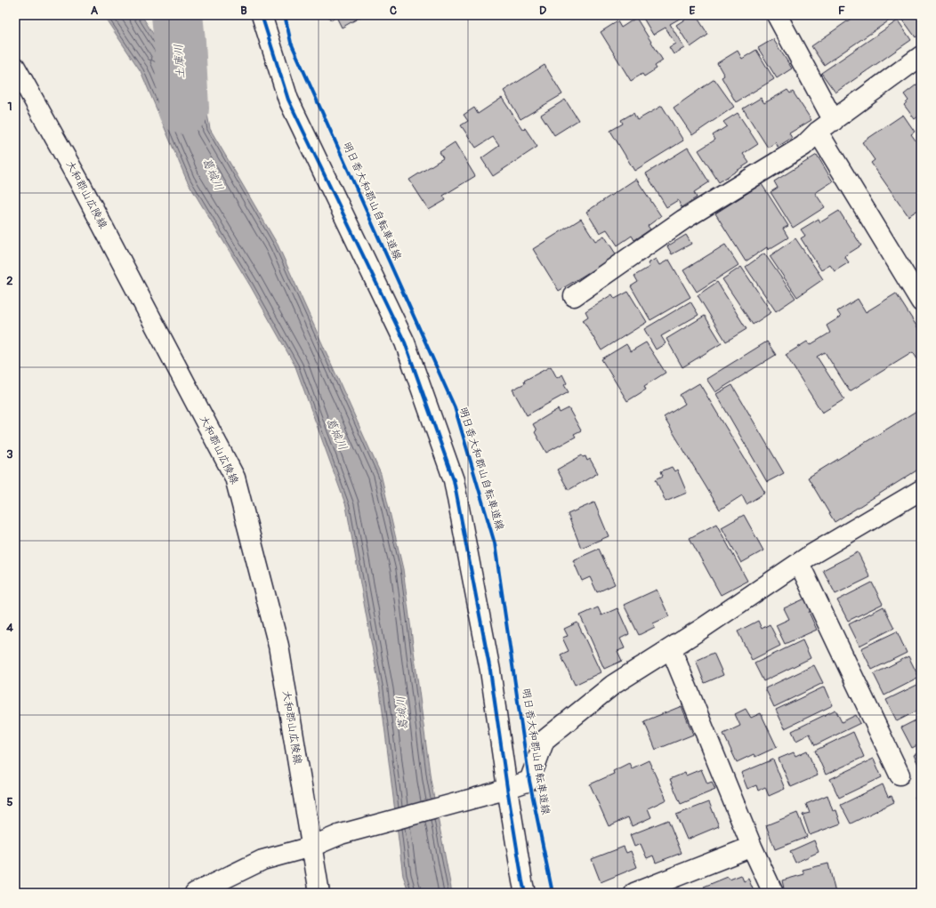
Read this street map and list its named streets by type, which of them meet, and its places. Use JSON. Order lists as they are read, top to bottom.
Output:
{
  "streets": {
    "street": ["大和郡山広陵線"],
    "cycle path": ["明日香大和郡山自転車道線"]
  },
  "water": ["土庫川", "葛城川"],
  "grid": {
    "columns": [
      "A",
      "B",
      "C",
      "D",
      "E",
      "F"
    ],
    "rows": [
      "1",
      "2",
      "3",
      "4",
      "5"
    ]
  }
}
